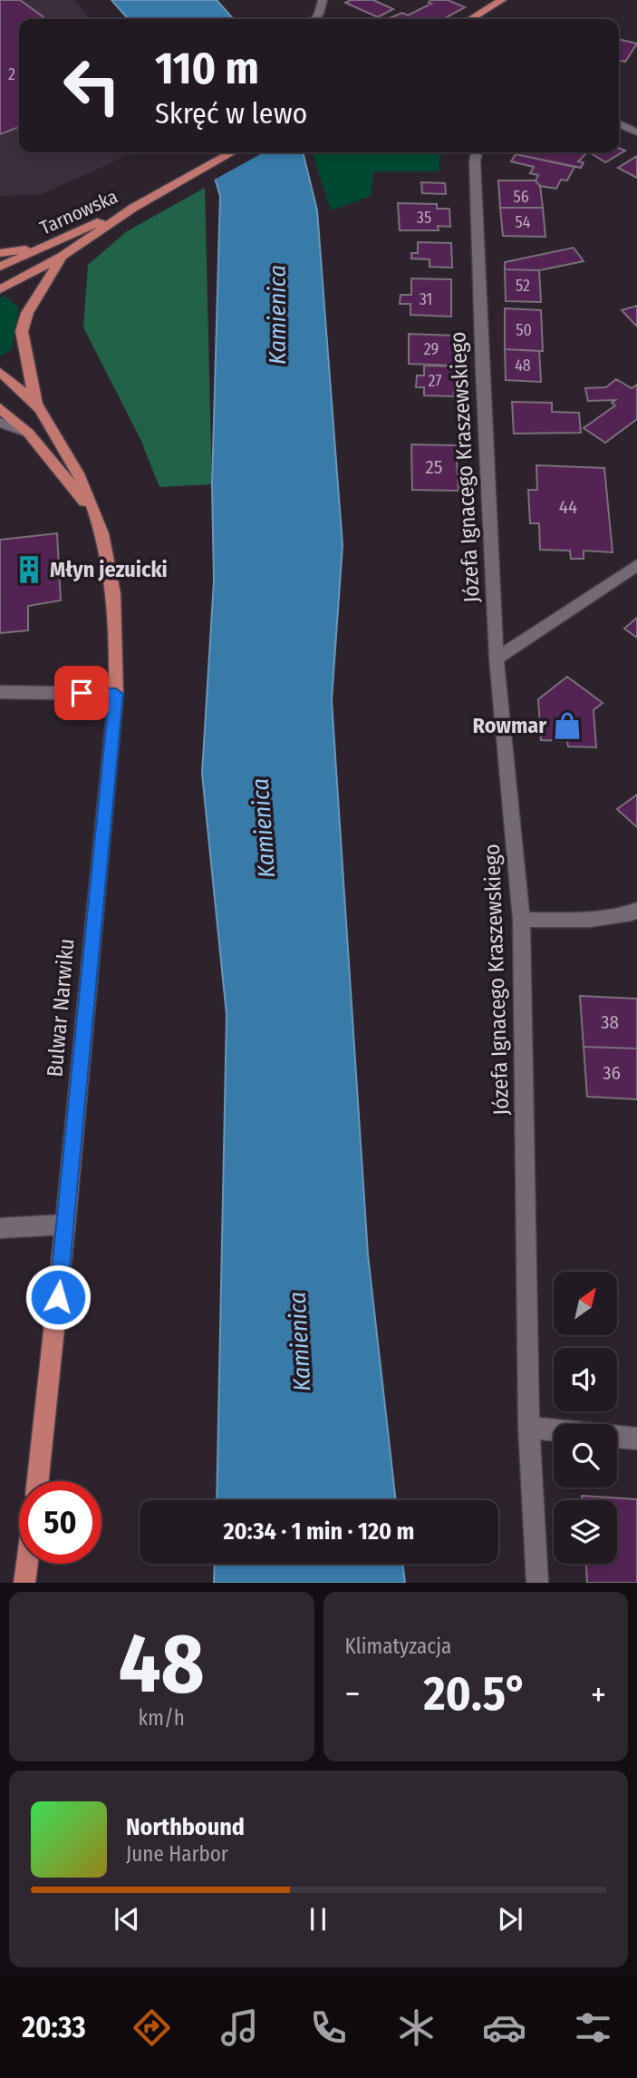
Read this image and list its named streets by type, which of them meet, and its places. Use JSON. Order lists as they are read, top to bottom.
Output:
{
  "streets": {
    "main road": ["Tarnowska", "Bulwar Narwiku"],
    "street": ["Józefa Ignacego Kraszewskiego"]
  },
  "water": ["Kamienica"],
  "places": {
    "building": ["Młyn jezuicki"],
    "shop": ["Rowmar"]
  },
  "house_numbers": [
    "2",
    "56",
    "35",
    "54",
    "52",
    "31",
    "50",
    "29",
    "48",
    "27",
    "25",
    "44",
    "38",
    "36"
  ],
  "north": "top right",
  "page": {
    "turn": ["110 m", "Skręć w lewo"],
    "limit": "50",
    "trip": "20:34 · 1 min · 120 m",
    "tile": [
      ["48", "km/h"],
      "Klimatyzacja"
    ],
    "heat": ["−", "20.5°", "+"],
    "song": ["Northbound", "June Harbor"],
    "tabs": "20:33"
  }
}
